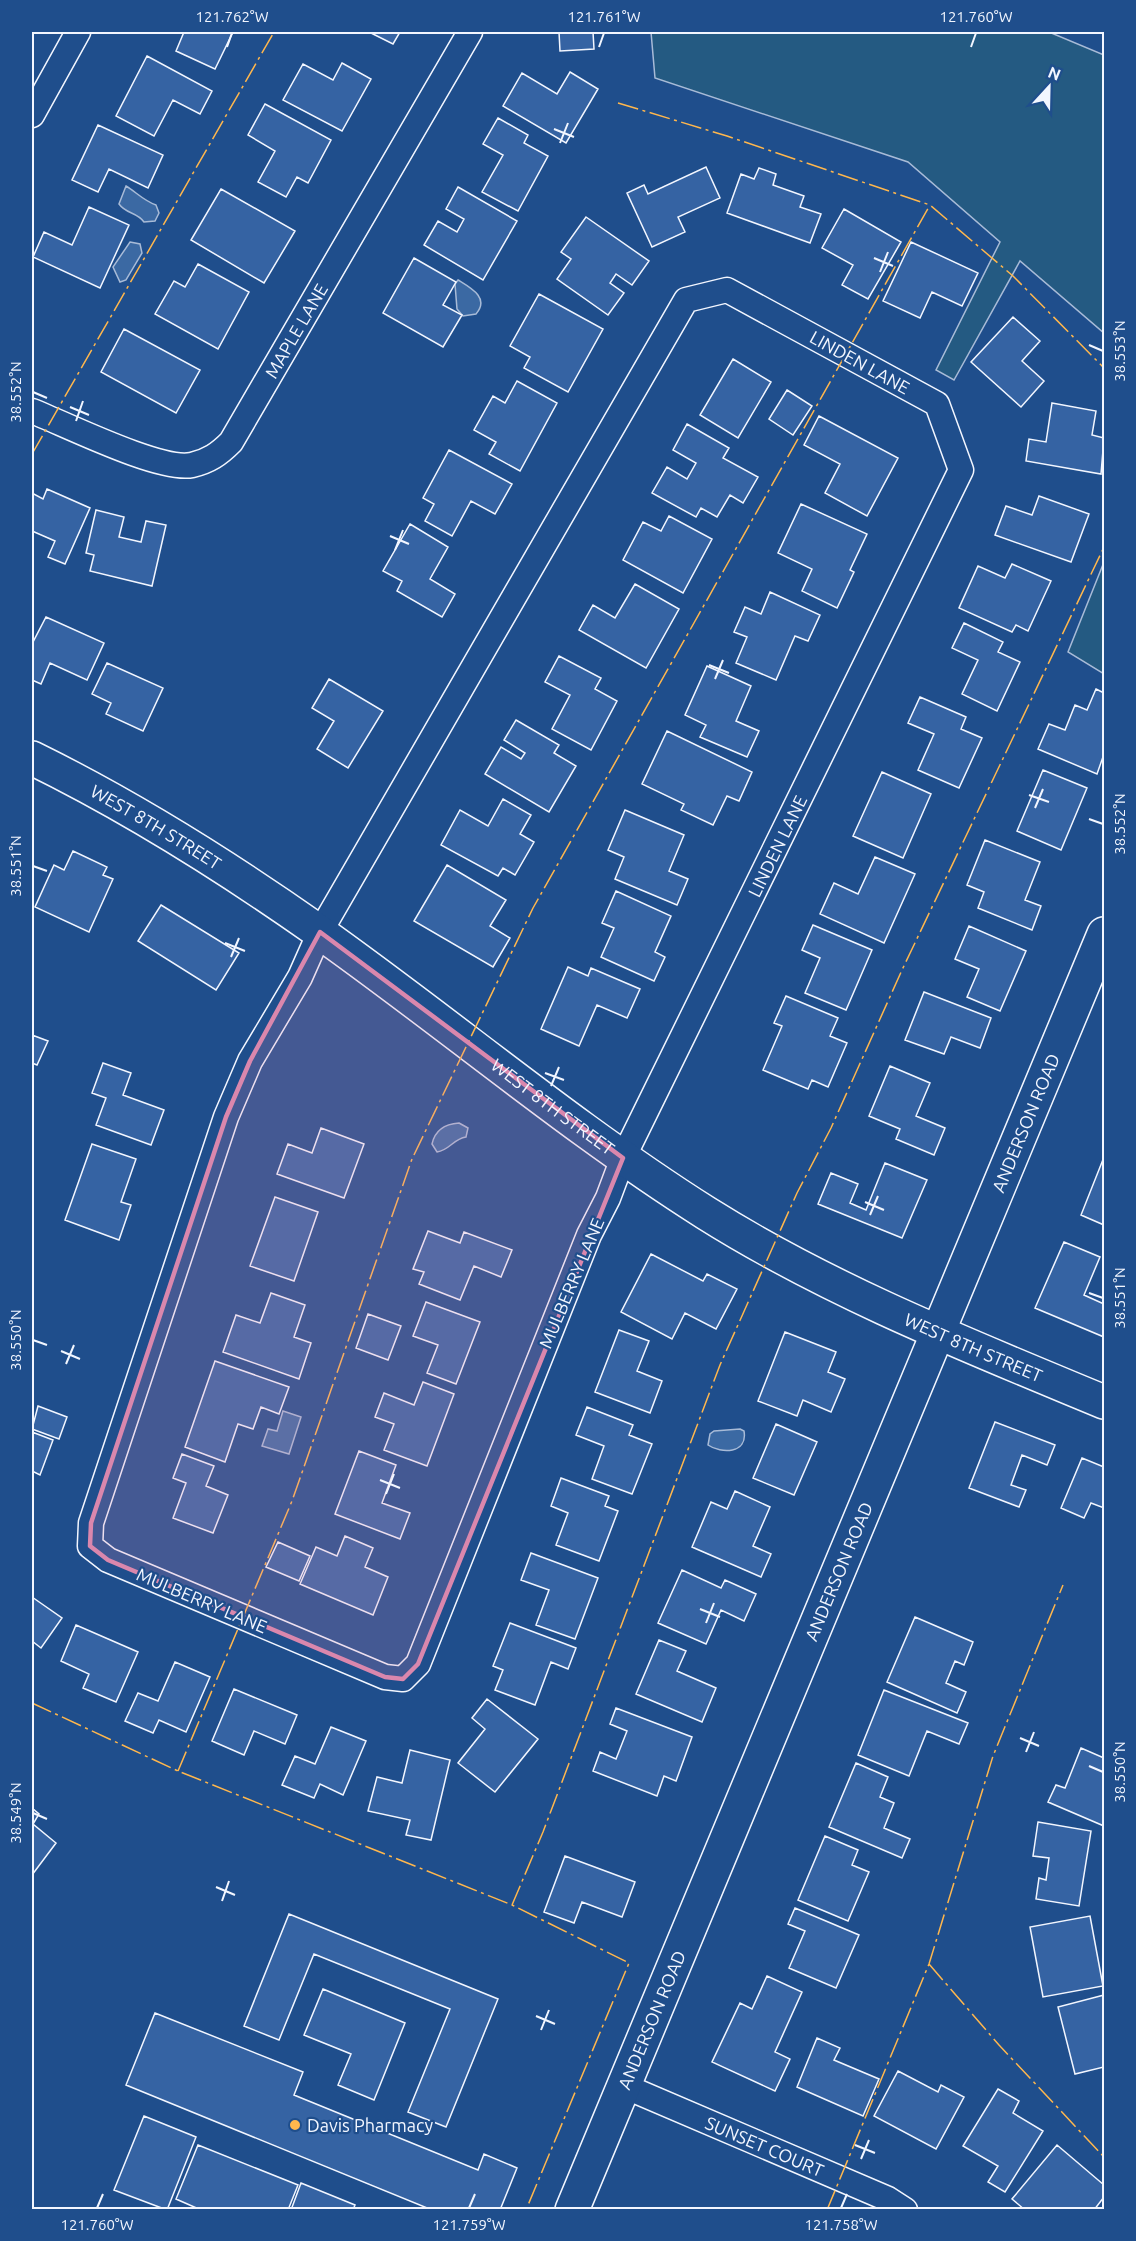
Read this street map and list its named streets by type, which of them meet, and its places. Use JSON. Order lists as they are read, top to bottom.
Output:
{
  "streets": {
    "main road": ["WEST 8TH STREET", "ANDERSON ROAD"],
    "street": [
      "MAPLE LANE",
      "LINDEN LANE",
      "MULBERRY LANE",
      "SUNSET COURT"
    ]
  },
  "crossings": [
    ["LINDEN LANE", "WEST 8TH STREET"],
    ["LINDEN LANE", "MULBERRY LANE"],
    ["WEST 8TH STREET", "ANDERSON ROAD"],
    ["WEST 8TH STREET", "MULBERRY LANE"],
    ["ANDERSON ROAD", "SUNSET COURT"]
  ],
  "places": ["Davis Pharmacy"],
  "north": "top",
  "coordinates": [
    "121.762°W",
    "121.761°W",
    "121.760°W",
    "38.553°N",
    "38.552°N",
    "38.551°N",
    "38.550°N",
    "38.549°N",
    "121.759°W",
    "121.758°W"
  ]
}
